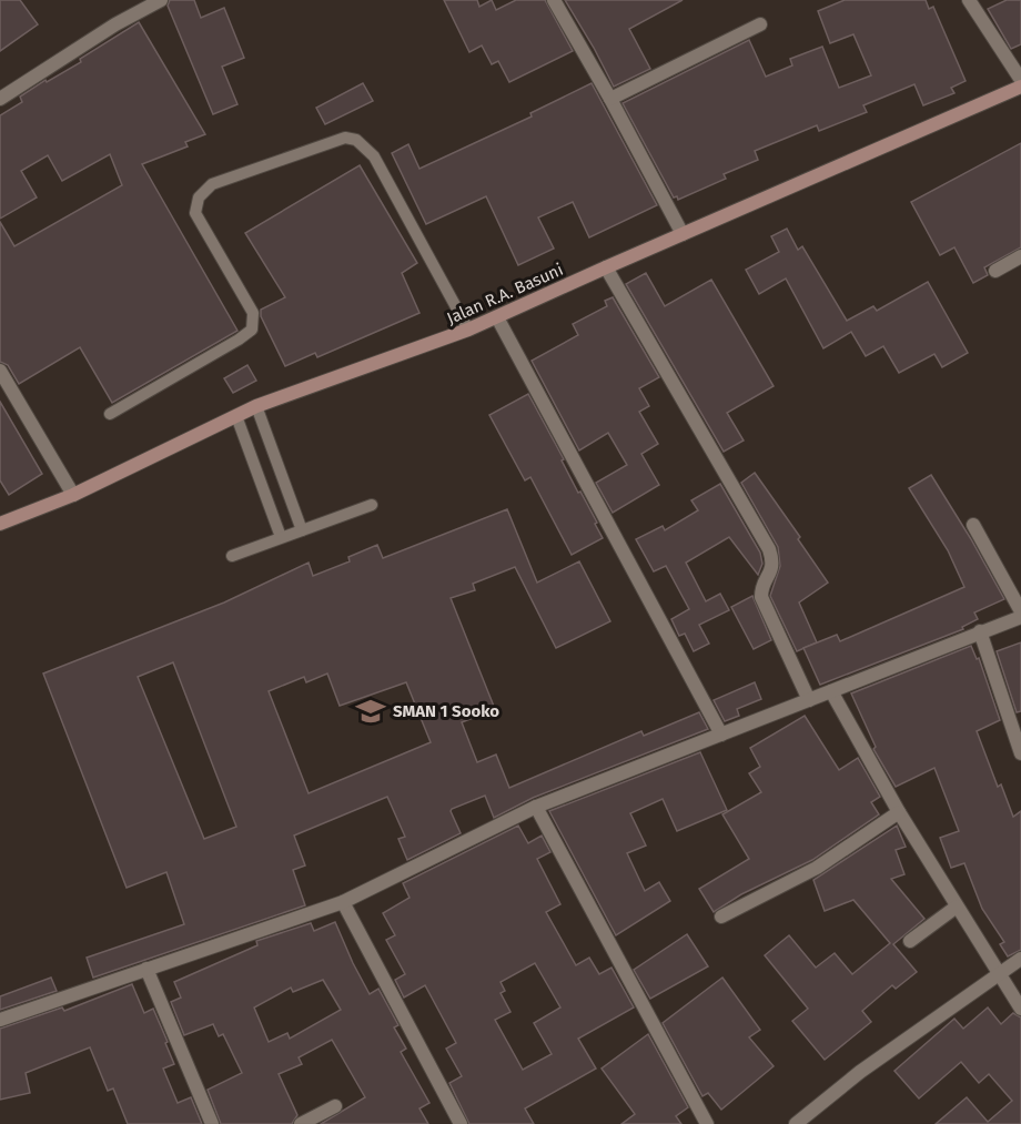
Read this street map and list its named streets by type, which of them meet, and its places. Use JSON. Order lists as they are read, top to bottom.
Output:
{
  "streets": {
    "main road": ["Jalan R.A. Basuni"]
  },
  "places": {
    "school or university": ["SMAN 1 Sooko"]
  }
}
